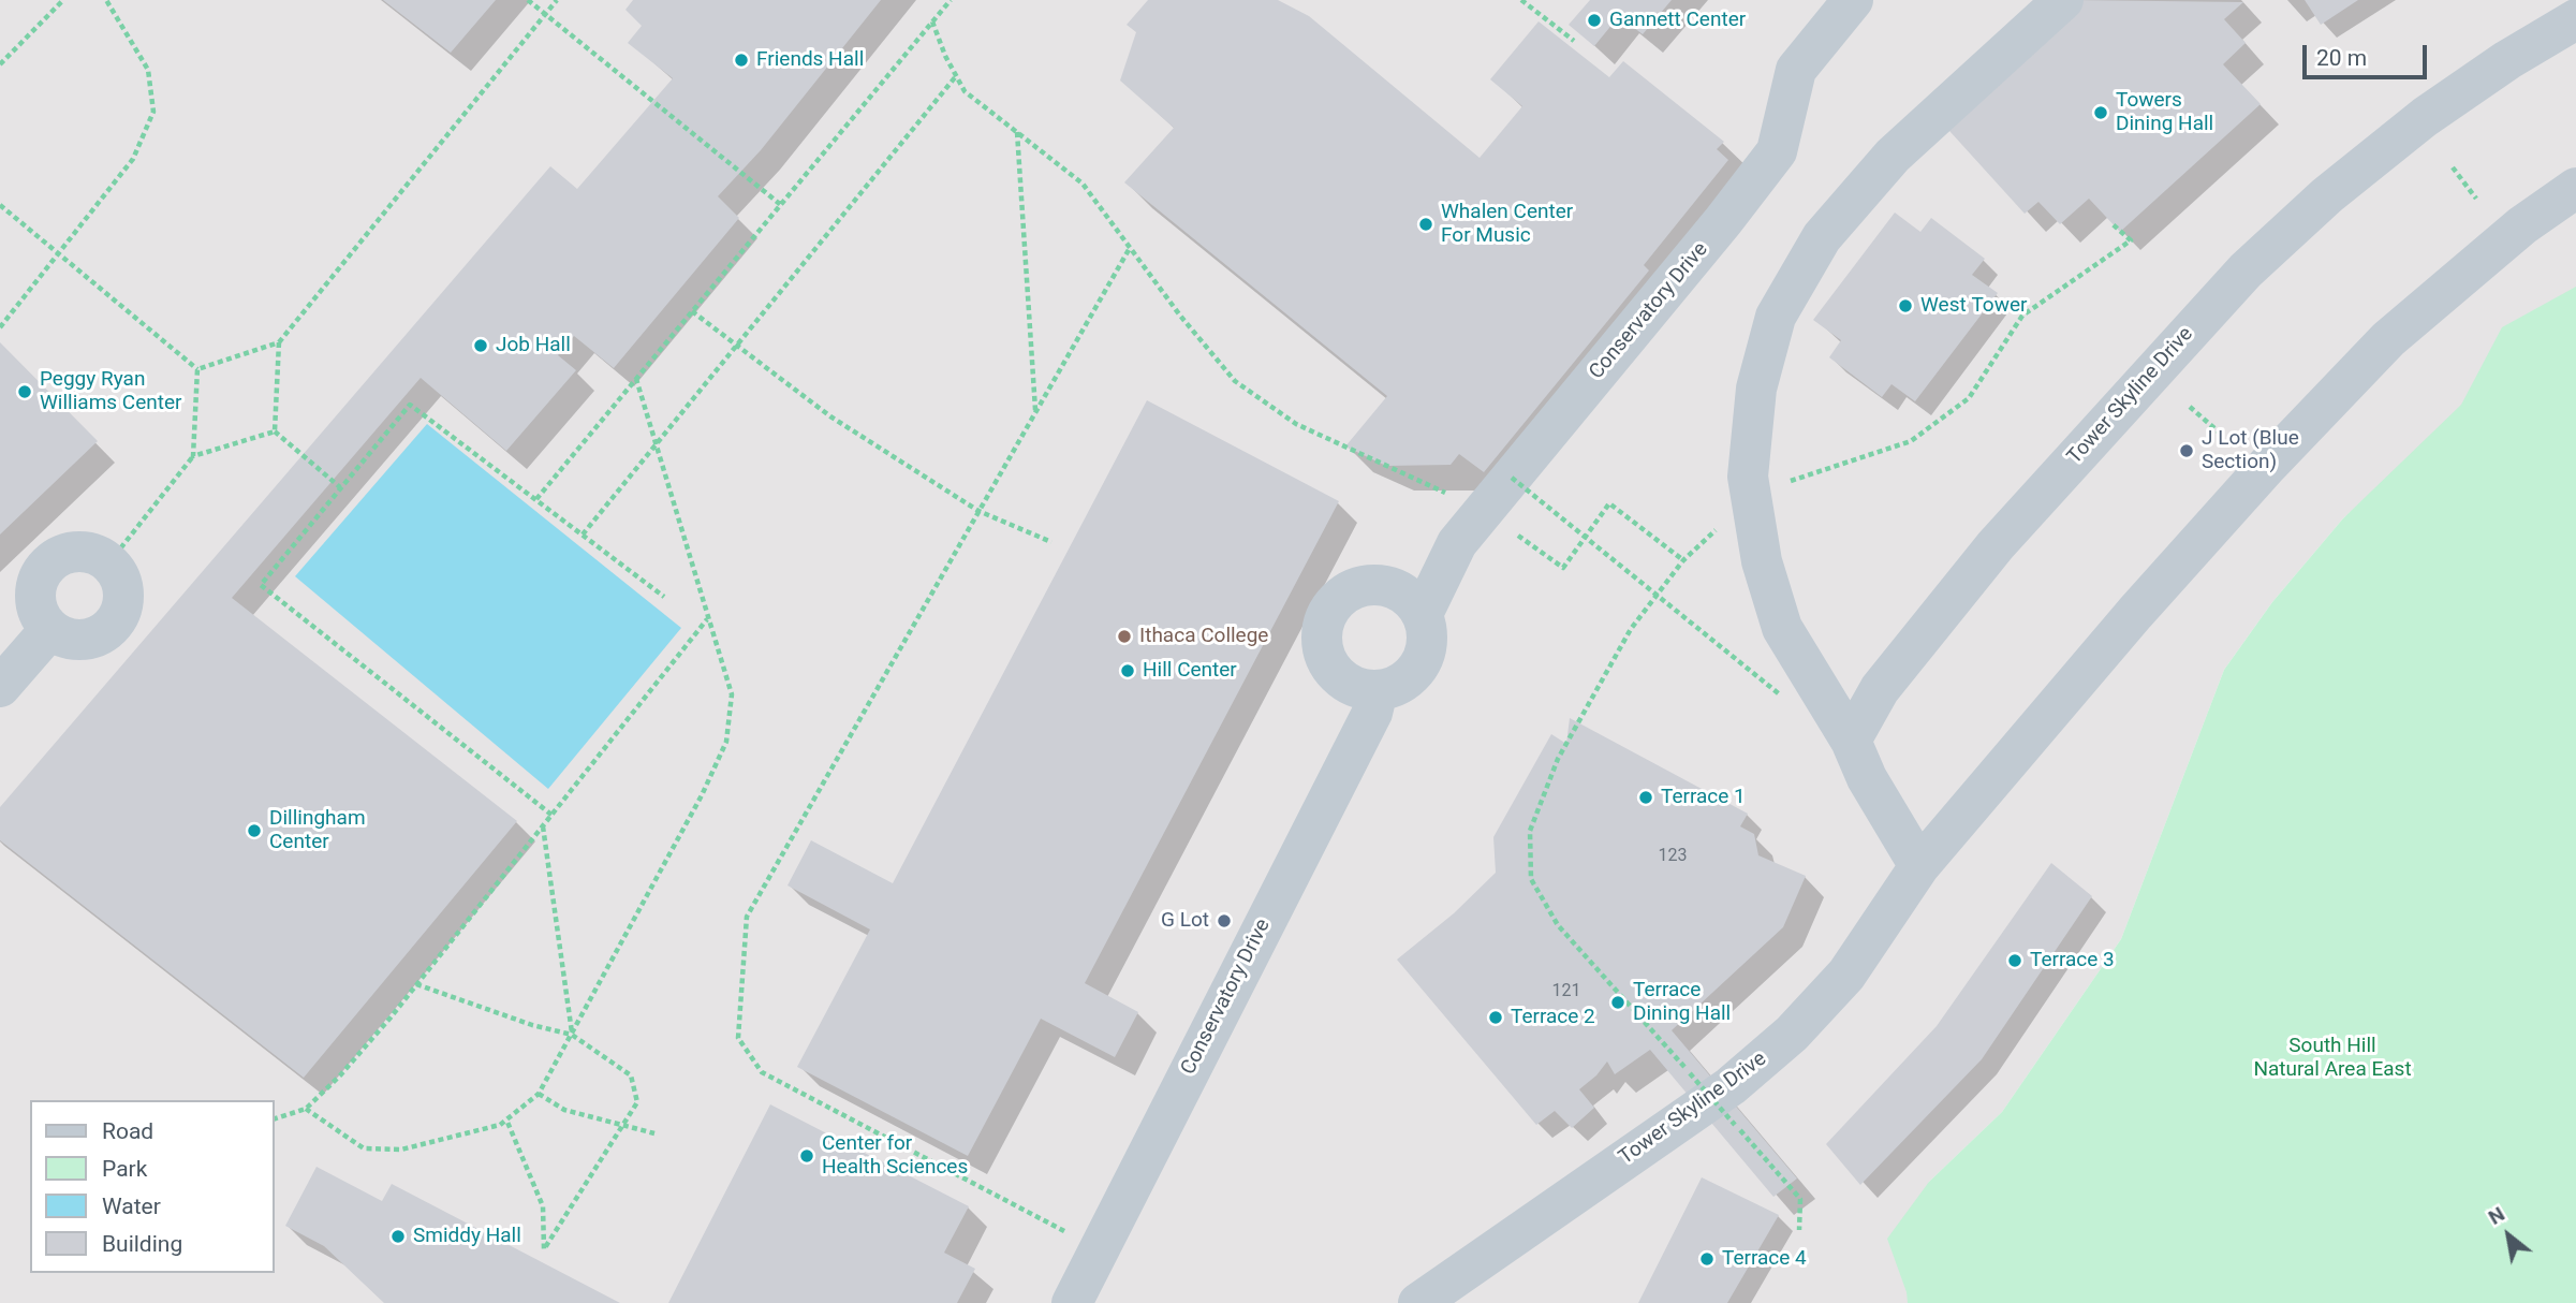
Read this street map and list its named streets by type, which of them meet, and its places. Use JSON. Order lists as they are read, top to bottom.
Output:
{
  "streets": {
    "street": ["Conservatory Drive", "Tower Skyline Drive"]
  },
  "parks": ["South Hill Natural Area East"],
  "places": [
    "Gannett Center",
    "Friends Hall",
    "Towers Dining Hall",
    "Whalen Center For Music",
    "West Tower",
    "Job Hall",
    "Peggy Ryan Williams Center",
    "J Lot (Blue Section)",
    "Ithaca College",
    "Hill Center",
    "Terrace 1",
    "Dillingham Center",
    "G Lot",
    "Terrace 3",
    "Terrace Dining Hall",
    "Terrace 2",
    "Center for Health Sciences",
    "Smiddy Hall",
    "Terrace 4"
  ],
  "house_numbers": ["123", "121"],
  "legend": [
    "Road",
    "Park",
    "Water",
    "Building"
  ],
  "scale_bar": "20 m",
  "north": "top left"
}
